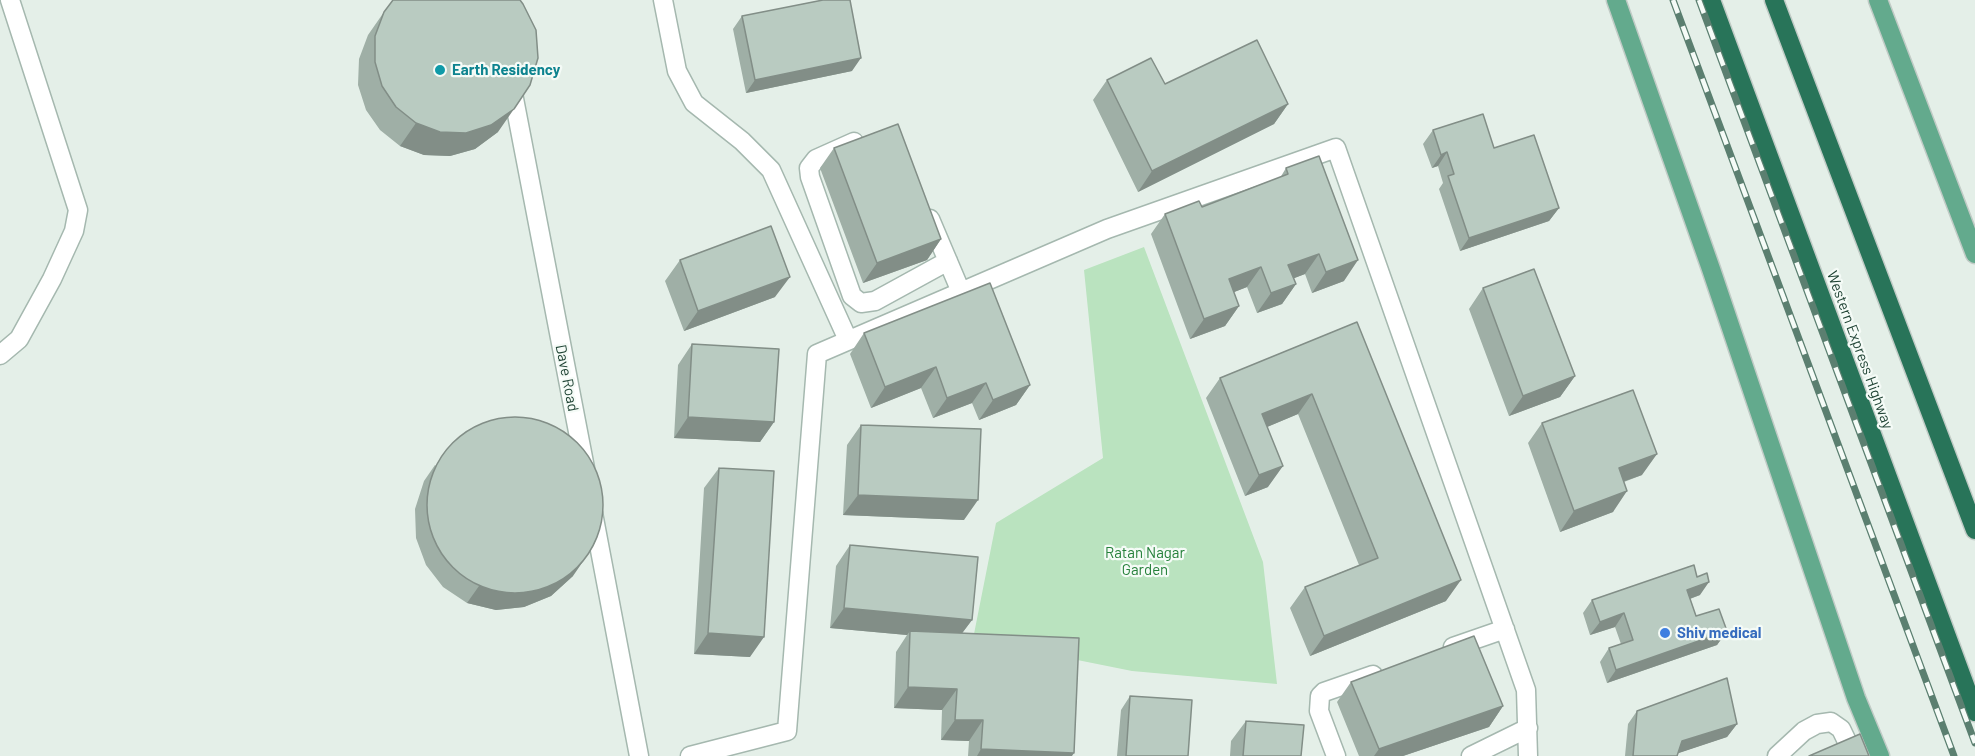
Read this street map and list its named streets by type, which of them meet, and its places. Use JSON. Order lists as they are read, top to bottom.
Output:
{
  "streets": {
    "highway": ["Western Express Highway"],
    "street": ["Dave Road"]
  },
  "parks": ["Ratan Nagar Garden"],
  "places": ["Earth Residency", "Shiv medical"]
}
